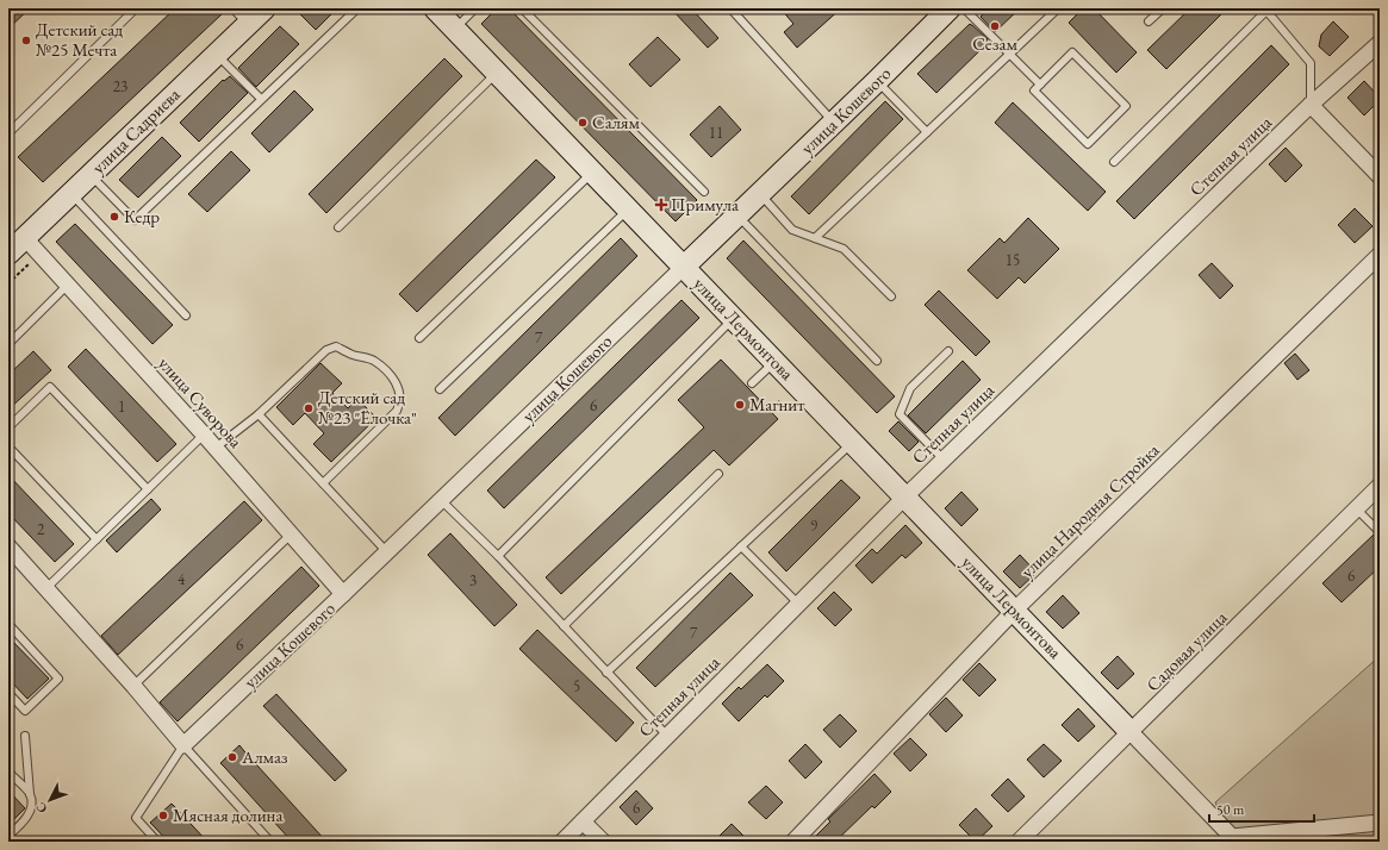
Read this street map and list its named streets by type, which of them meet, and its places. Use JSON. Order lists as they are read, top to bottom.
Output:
{
  "streets": {
    "street": [
      "улица Кошевого",
      "улица Садриева",
      "Степная улица",
      "улица Лермонтова",
      "улица Суворова",
      "улица Народная Стройка",
      "Садовая улица"
    ]
  },
  "crossings": [
    ["улица Кошевого", "улица Лермонтова"],
    ["улица Кошевого", "улица Суворова"],
    ["улица Садриева", "улица Суворова"],
    ["Степная улица", "улица Лермонтова"],
    ["улица Лермонтова", "улица Народная Стройка"],
    ["улица Лермонтова", "Садовая улица"]
  ],
  "places": {
    "other": [
      "Сезам",
      "Детский сад №25 Мечта",
      "Салям",
      "Кедр",
      "Магнит",
      "Детский сад №23 \"Ёлочка\"",
      "Алмаз",
      "Мясная долина"
    ],
    "health": ["Примула"]
  },
  "house_numbers": [
    "23",
    "11",
    "15",
    "7",
    "6",
    "1",
    "9",
    "2",
    "6",
    "4",
    "3",
    "7",
    "6",
    "5",
    "6"
  ],
  "scale_bar": "50 m",
  "north": "bottom left"
}
